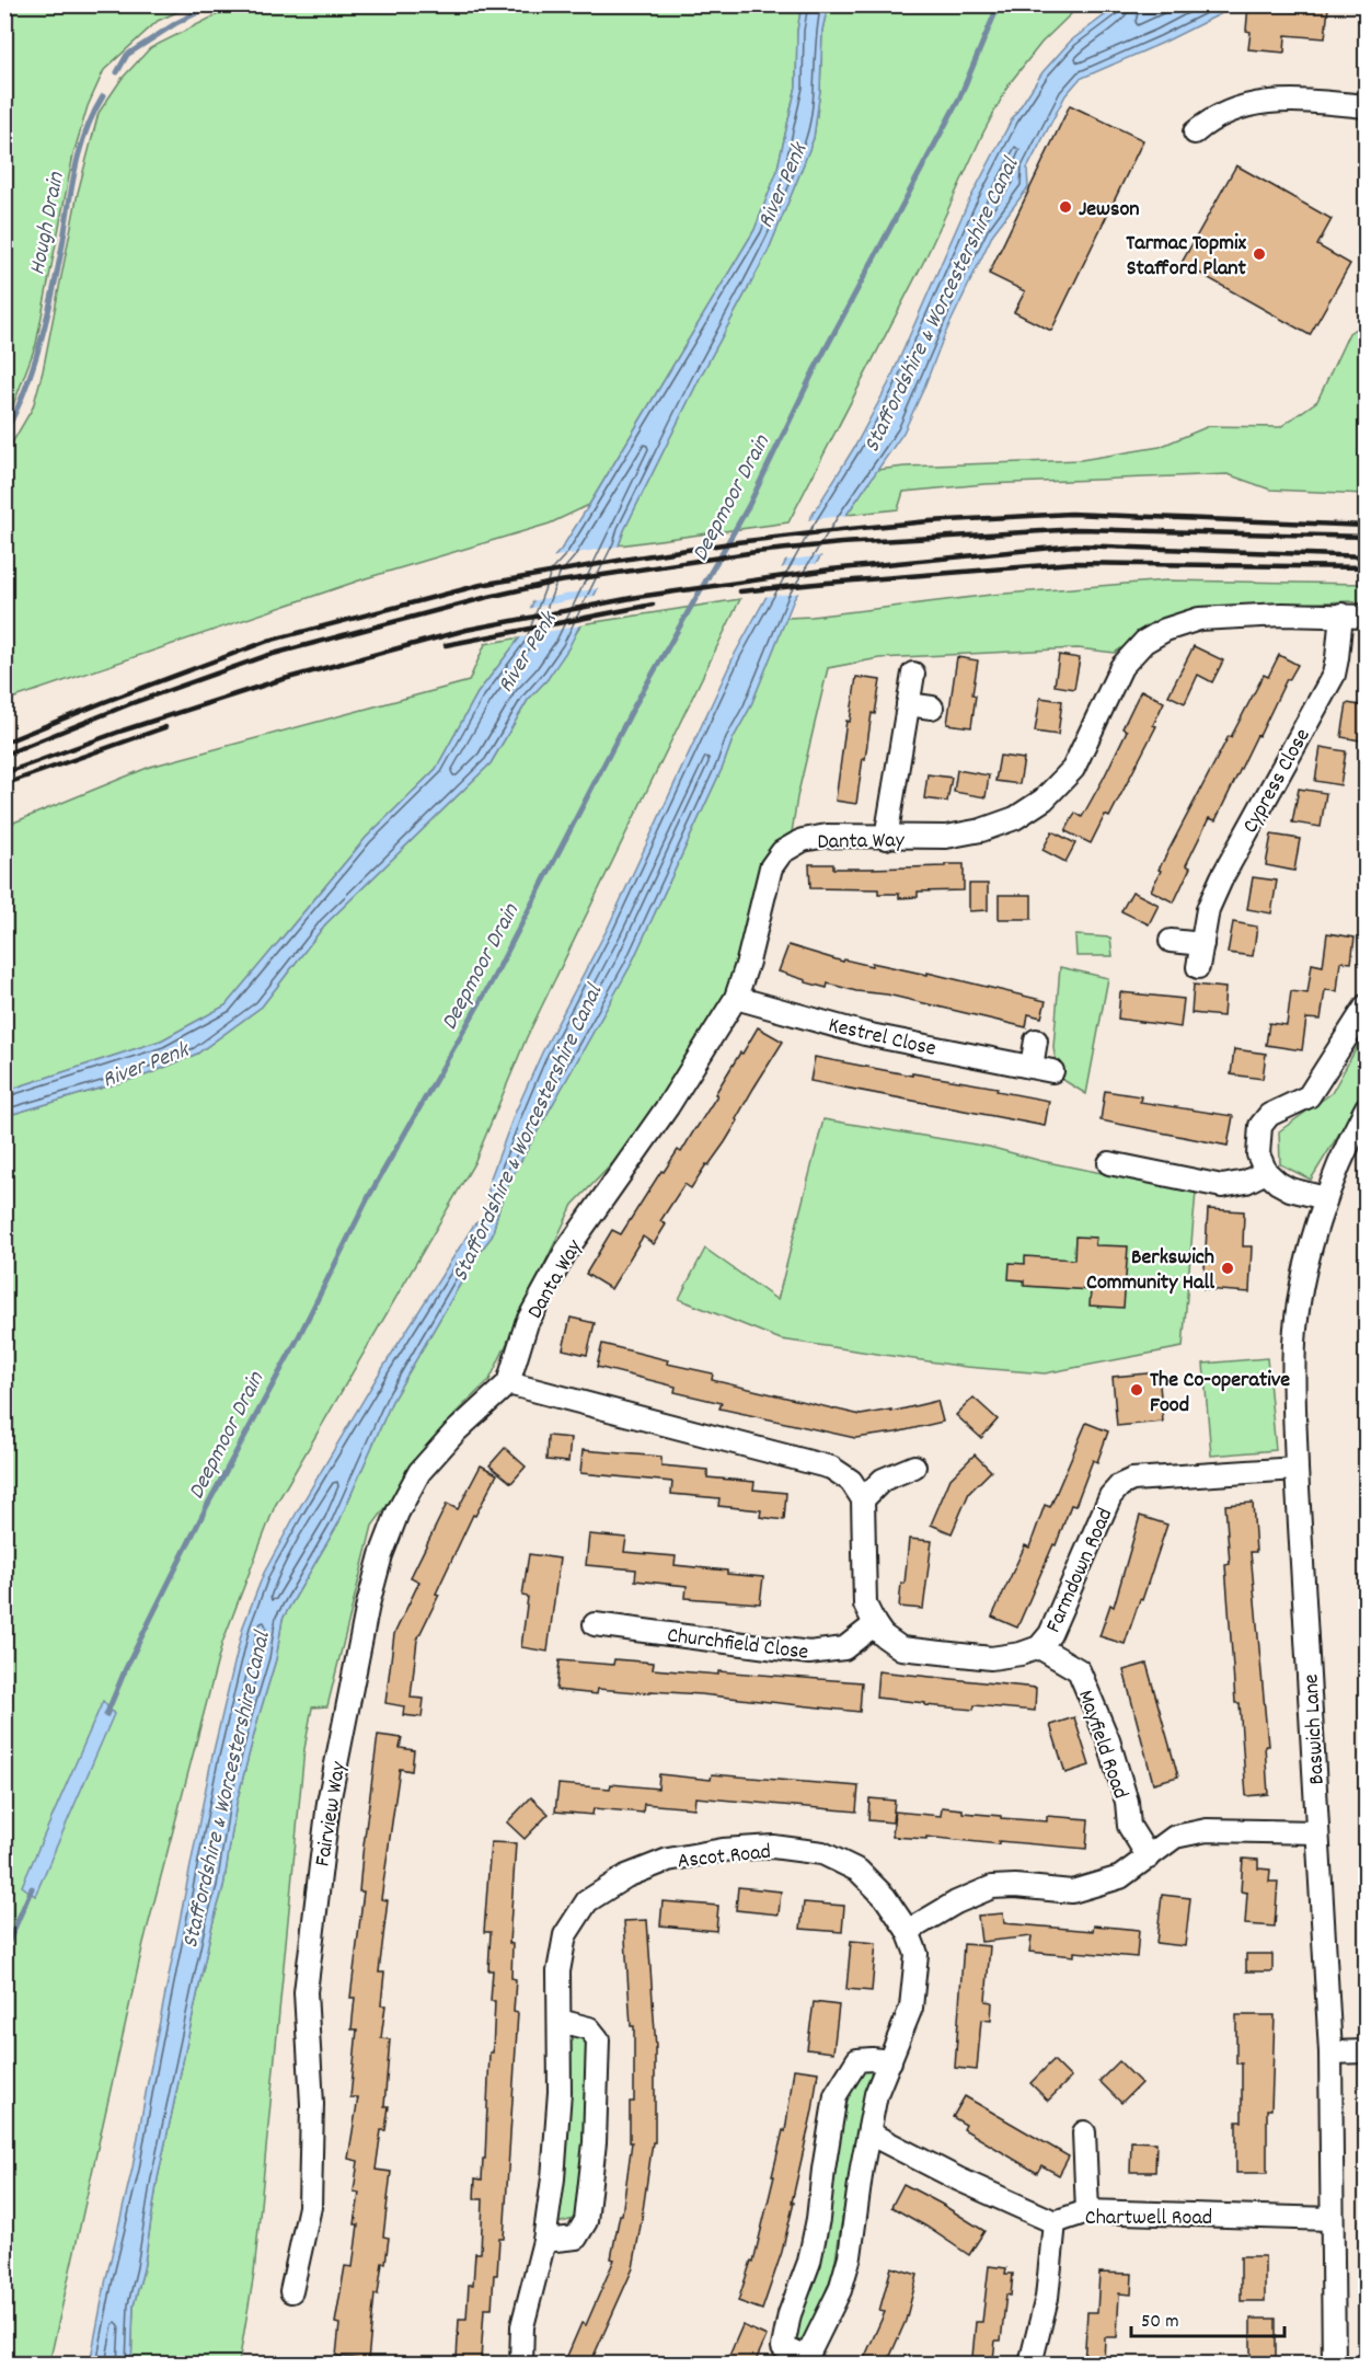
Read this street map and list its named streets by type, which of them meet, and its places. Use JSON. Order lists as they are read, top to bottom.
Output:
{
  "streets": {
    "street": [
      "Cypress Close",
      "Danta Way",
      "Kestrel Close",
      "Farmdown Road",
      "Churchfield Close",
      "Baswich Lane",
      "Mayfield Road",
      "Fairview Way",
      "Ascot Road",
      "Chartwell Road"
    ]
  },
  "crossings": [
    ["Cypress Close", "Danta Way"],
    ["Danta Way", "Kestrel Close"],
    ["Danta Way", "Fairview Way"],
    ["Farmdown Road", "Churchfield Close"],
    ["Farmdown Road", "Baswich Lane"],
    ["Farmdown Road", "Mayfield Road"],
    ["Baswich Lane", "Chartwell Road"],
    ["Ascot Road", "Chartwell Road"]
  ],
  "water": [
    "River Penk",
    "Hough Drain",
    "Staffordshire & Worcestershire Canal",
    "Deepmoor Drain"
  ],
  "places": [
    "Jewson",
    "Tarmac Topmix Stafford Plant",
    "Berkswich Community Hall",
    "The Co-operative Food"
  ],
  "scale_bar": "50 m"
}
